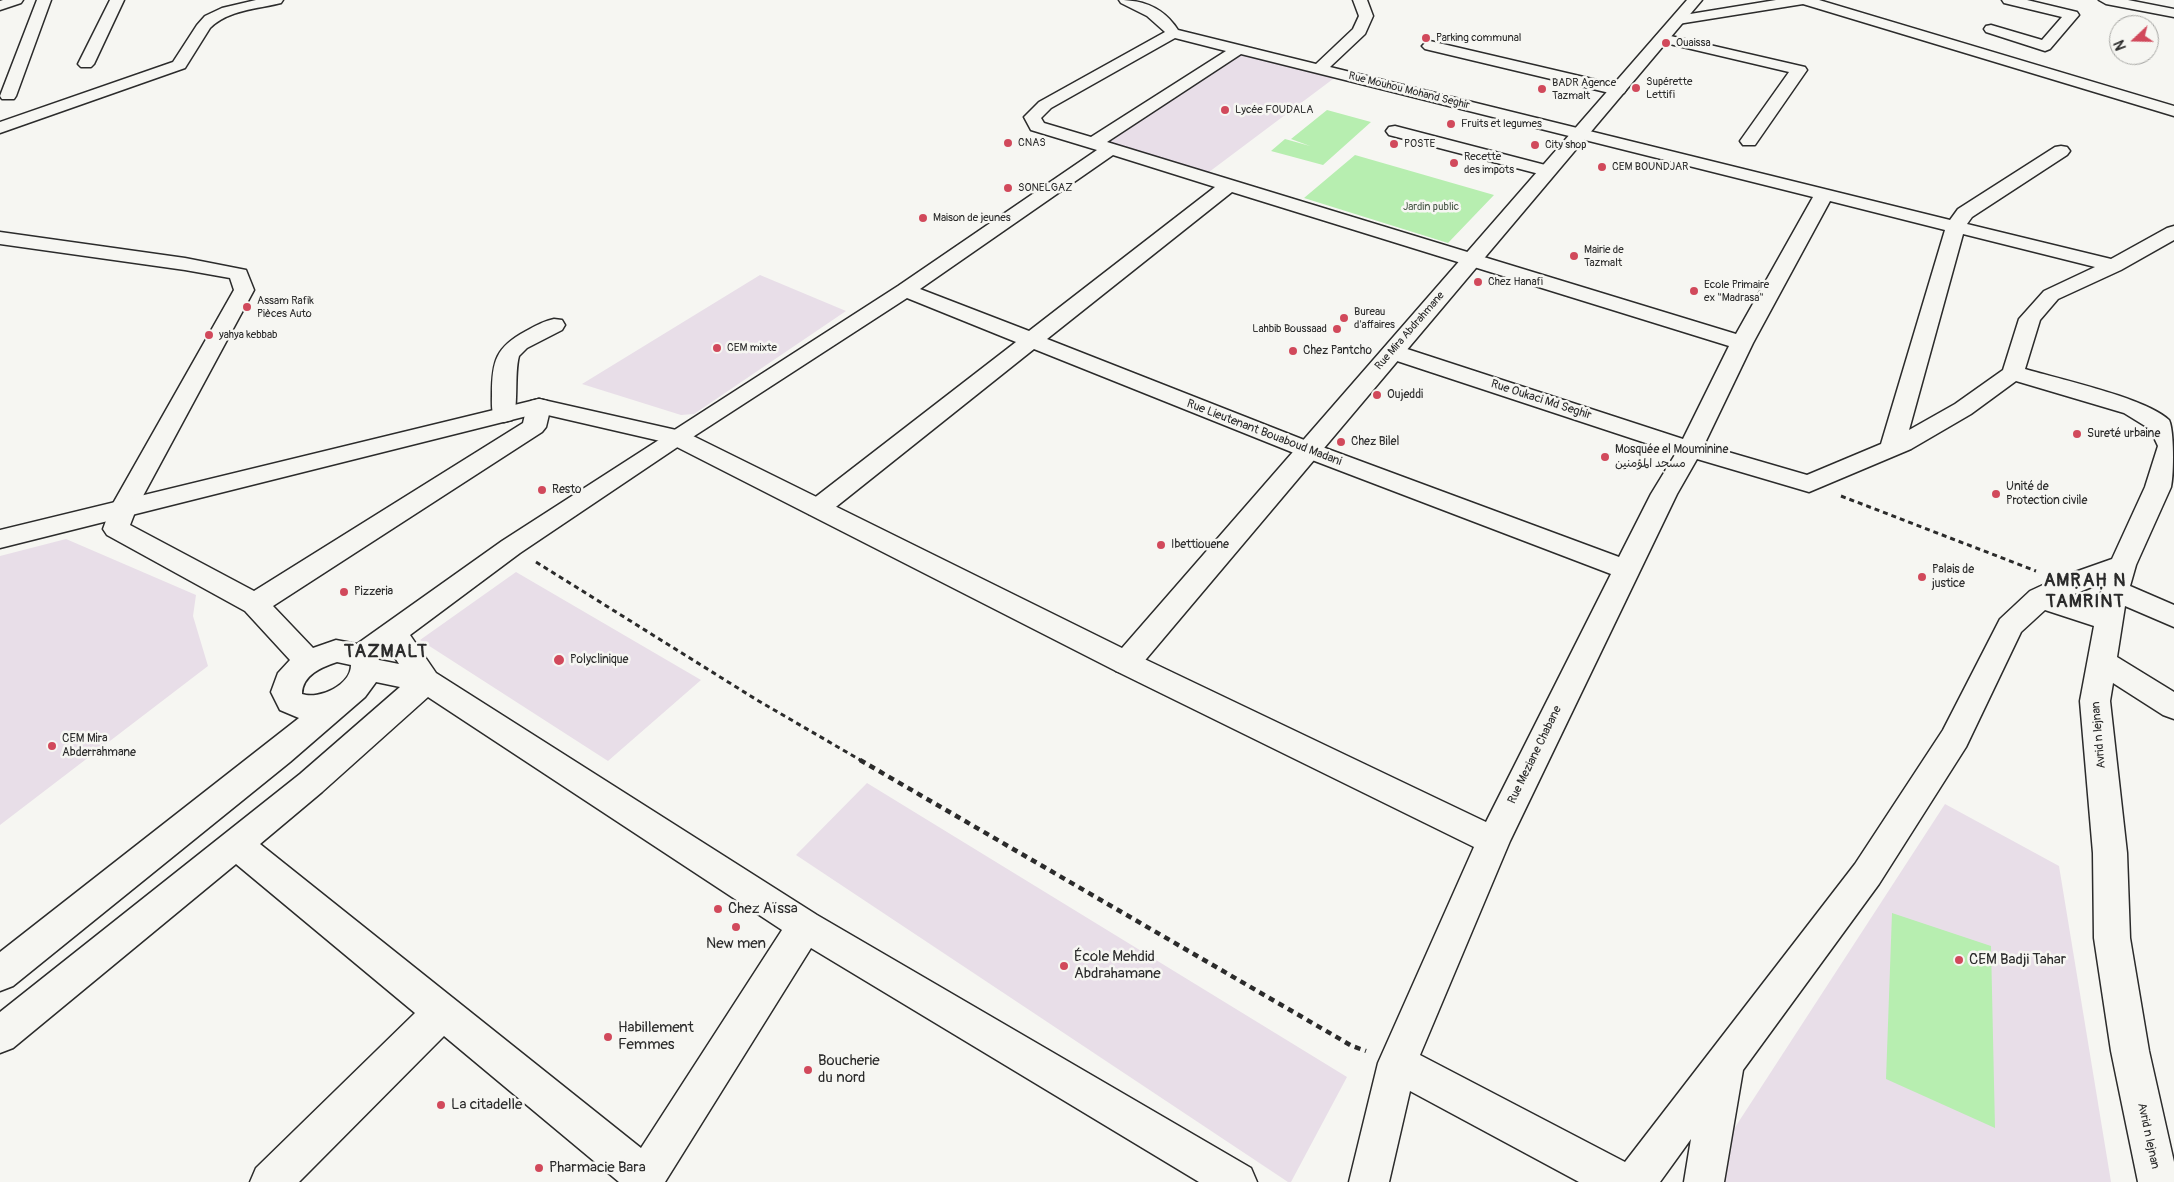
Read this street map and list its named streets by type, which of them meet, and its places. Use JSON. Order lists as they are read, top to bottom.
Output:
{
  "streets": {
    "street": [
      "Rue Mouhou Mohand Seghir",
      "Rue Mira Abdrahmane",
      "Rue Oukaci Md Seghir",
      "Rue Lieutenant Bouaboud Madani",
      "Avrid n lejnan",
      "Rue Meziane Chabane"
    ]
  },
  "crossings": [
    ["Rue Mouhou Mohand Seghir", "Rue Mira Abdrahmane"],
    ["Rue Mouhou Mohand Seghir", "Rue Meziane Chabane"],
    ["Rue Mira Abdrahmane", "Rue Oukaci Md Seghir"],
    ["Rue Mira Abdrahmane", "Rue Lieutenant Bouaboud Madani"],
    ["Rue Oukaci Md Seghir", "Rue Meziane Chabane"],
    ["Rue Lieutenant Bouaboud Madani", "Rue Meziane Chabane"]
  ],
  "districts": ["AMṚAḤ N TAMRINT", "TAZMALT"],
  "parks": ["Jardin public"],
  "places": [
    "Parking communal",
    "Ouaissa",
    "Supérette Lettifi",
    "BADR Agence Tazmalt",
    "Lycée FOUDALA",
    "Fruits et legumes",
    "CNAS",
    "POSTE",
    "City shop",
    "Recette des impots",
    "CEM BOUNDJAR",
    "SONELGAZ",
    "Maison de jeunes",
    "Mairie de Tazmalt",
    "Chez Hanafi",
    "Ecole Primaire ex \"Madrasa\"",
    "Assam Rafik Pièces Auto",
    "Bureau d'affaires",
    "Lahbib Boussaad",
    "yahya kebbab",
    "CEM mixte",
    "Chez Pantcho",
    "Oujeddi",
    "Sureté urbaine",
    "Chez Bilel",
    "Mosquée el Mouminine مسجد المؤمنين",
    "Resto",
    "Unité de Protection civile",
    "Ibettiouene",
    "Palais de justice",
    "Pizzeria",
    "Polyclinique",
    "CEM Mira Abderrahmane",
    "Chez Aïssa",
    "New men",
    "CEM Badji Tahar",
    "École Mehdid Abdrahamane",
    "Habillement Femmes",
    "Boucherie du nord",
    "La citadelle",
    "Pharmacie Bara"
  ],
  "north": "left"
}
